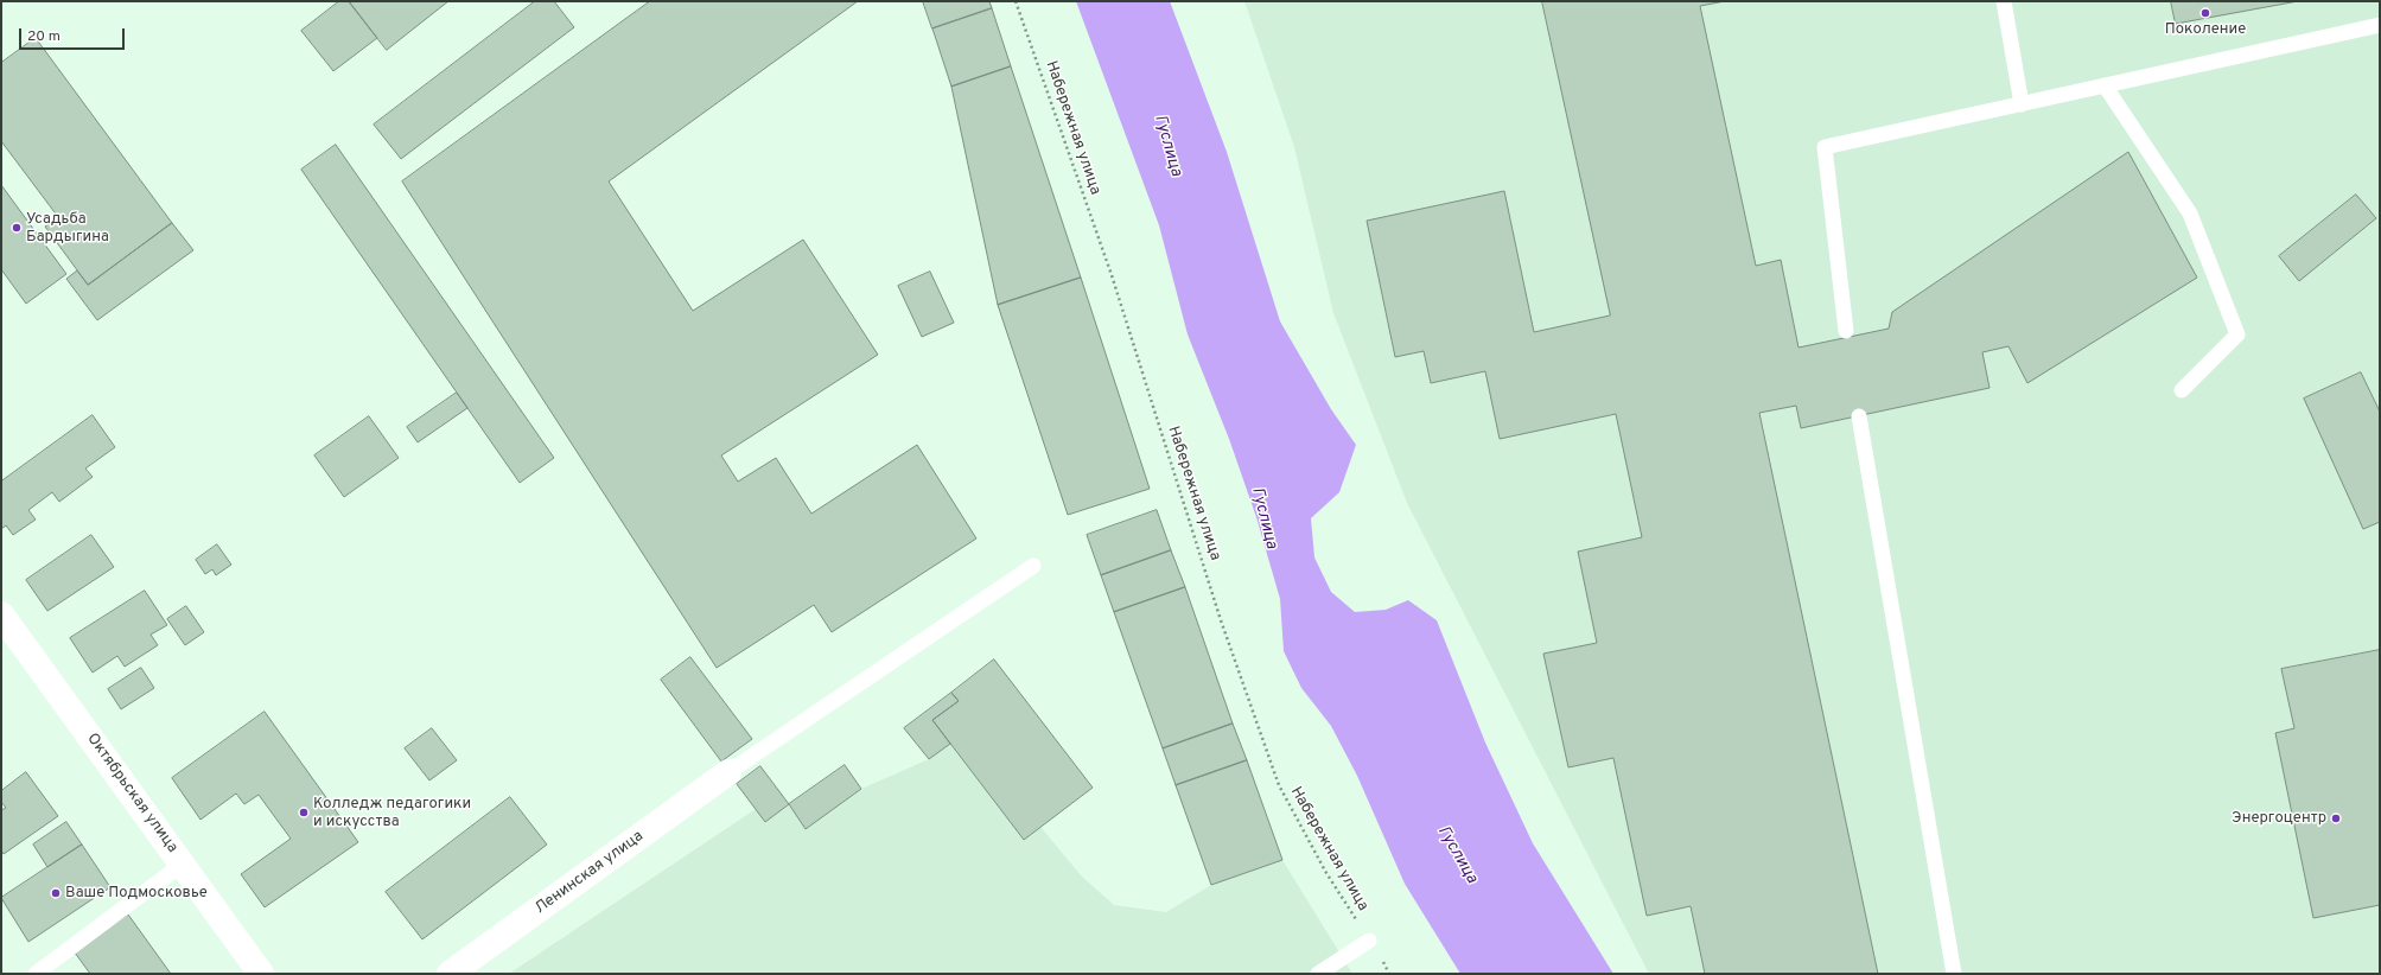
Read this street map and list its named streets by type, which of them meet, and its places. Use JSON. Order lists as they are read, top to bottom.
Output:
{
  "streets": {
    "street": ["Октябрьская улица", "Ленинская улица"],
    "path": ["Набережная улица"]
  },
  "water": ["Гуслица"],
  "places": [
    "Поколение",
    "Усадьба Бардыгина",
    "Колледж педагогики и искусства",
    "Энергоцентр",
    "Ваше Подмосковье"
  ],
  "scale_bar": "20 m"
}
